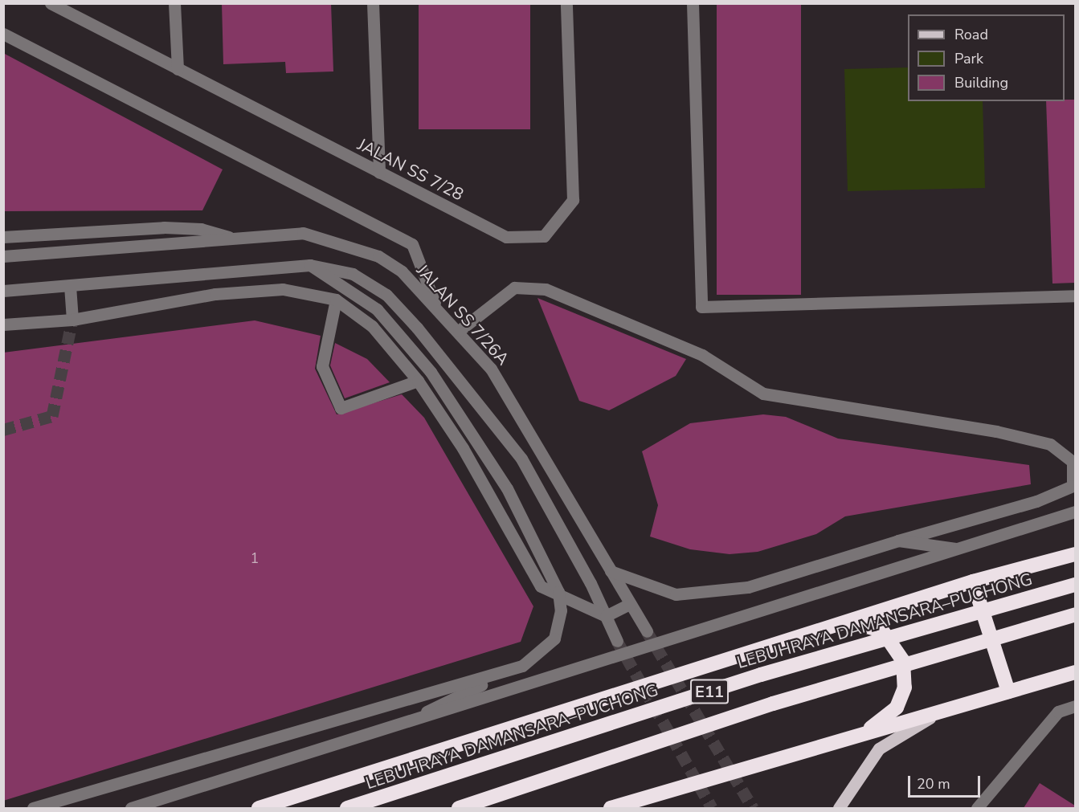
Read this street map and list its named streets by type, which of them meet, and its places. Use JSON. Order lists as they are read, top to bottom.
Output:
{
  "streets": {
    "highway": ["LEBUHRAYA DAMANSARA–PUCHONG", "E11"],
    "street": ["JALAN SS 7/28", "JALAN SS 7/26A"]
  },
  "house_numbers": ["1"],
  "legend": ["Road", "Park", "Building"],
  "scale_bar": "20 m"
}
